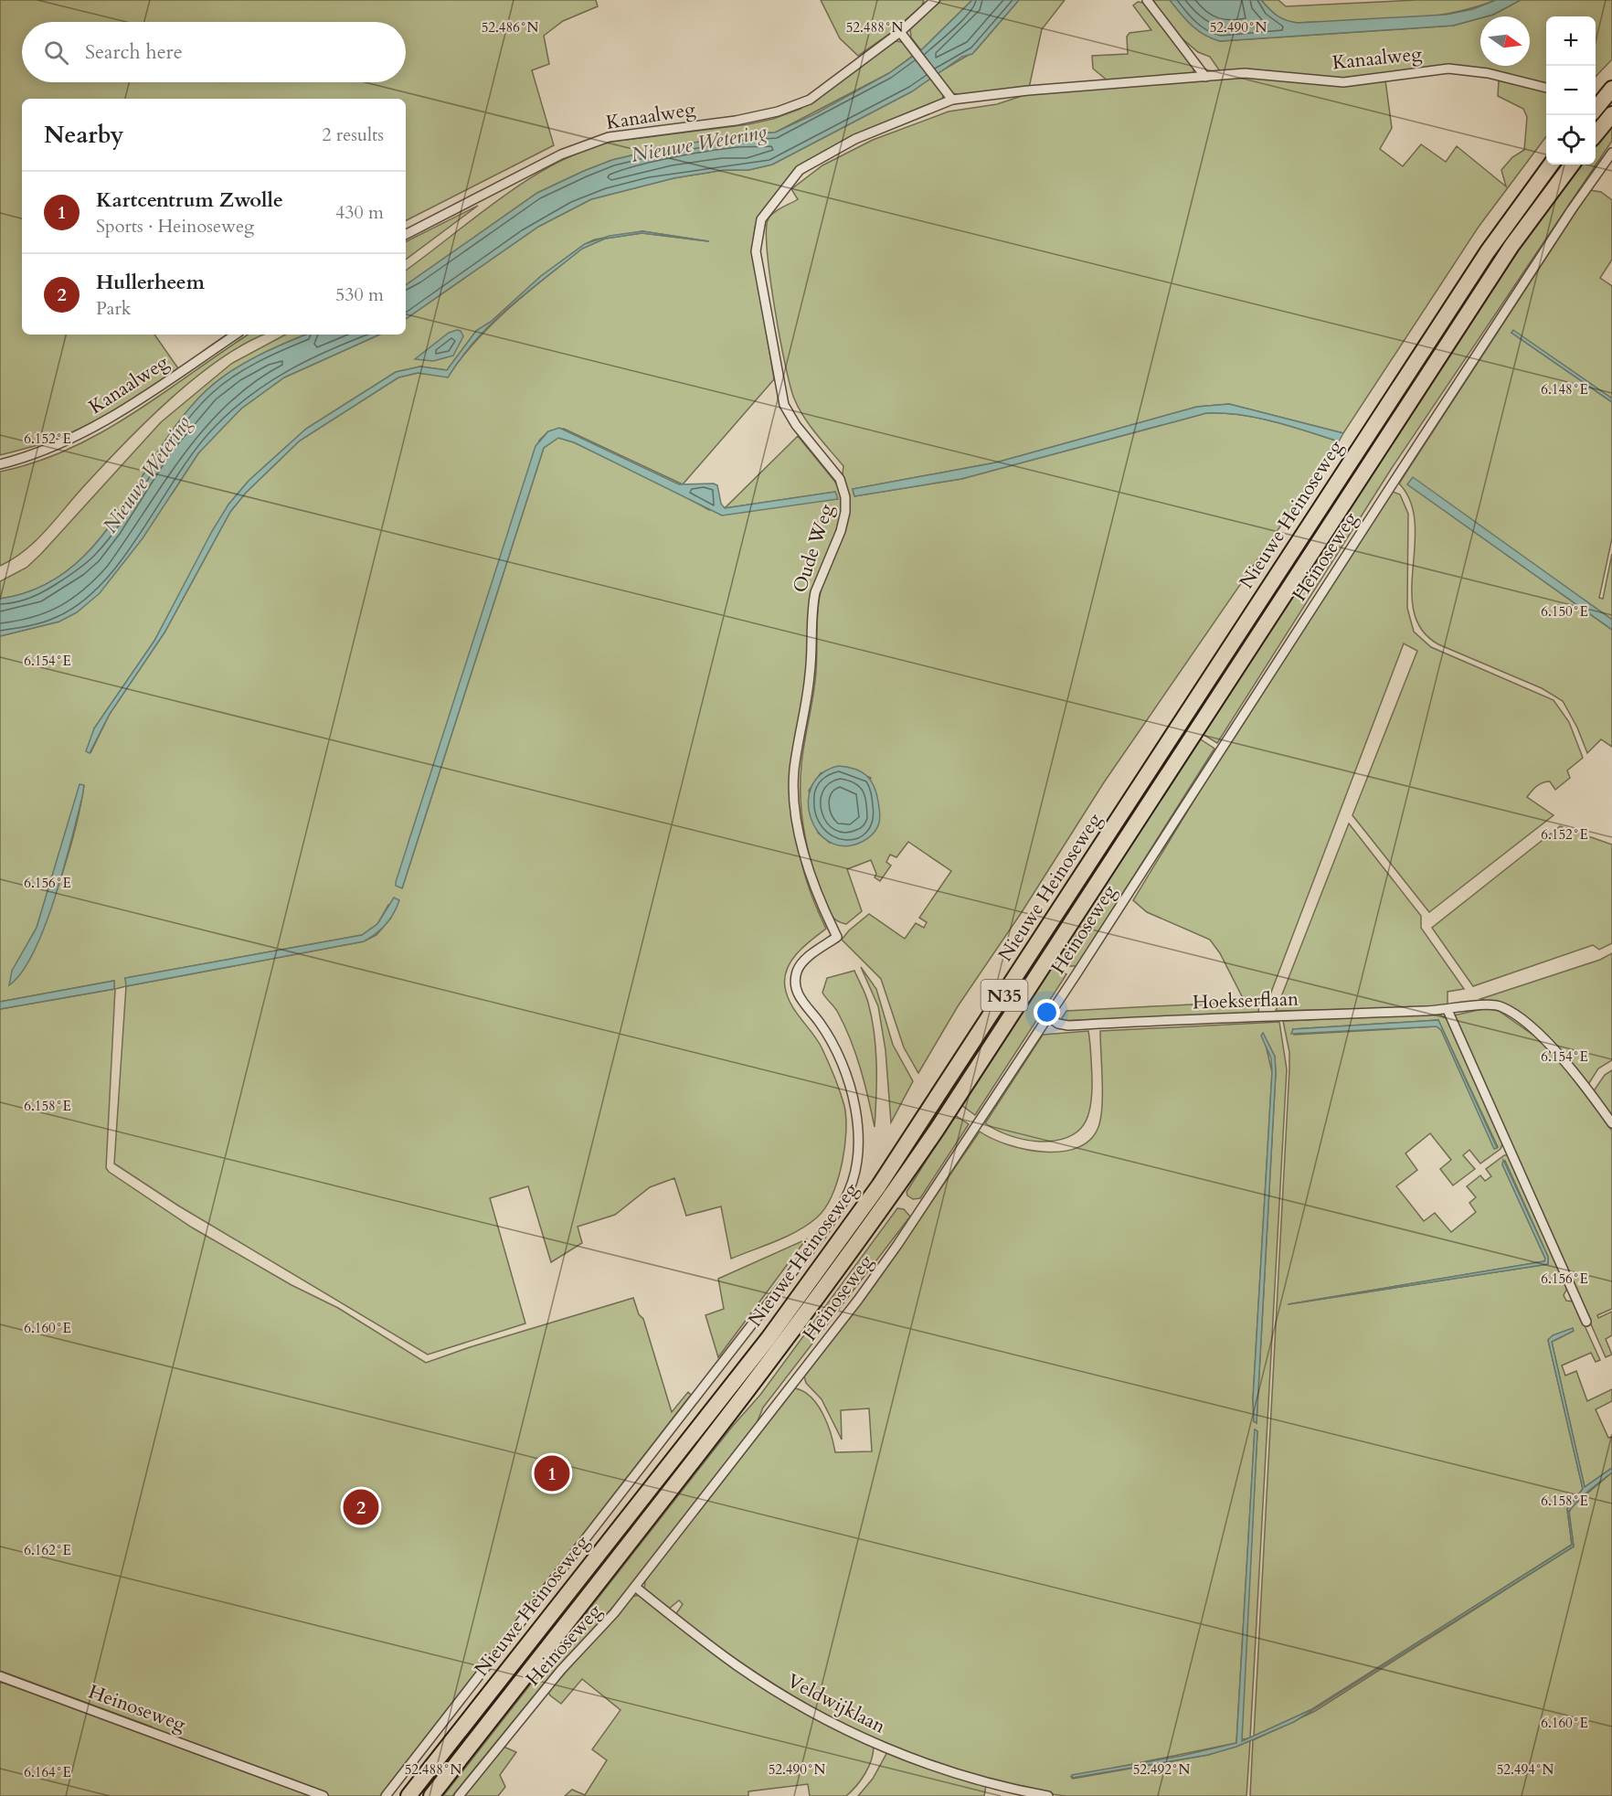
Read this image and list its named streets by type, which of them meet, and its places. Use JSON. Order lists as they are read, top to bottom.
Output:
{
  "streets": {
    "highway": ["Nieuwe Heinoseweg", "N35"],
    "street": [
      "Kanaalweg",
      "Oude Weg",
      "Heinoseweg",
      "Hoekserflaan",
      "Veldwijklaan"
    ]
  },
  "crossings": [
    ["Kanaalweg", "Oude Weg"],
    ["Heinoseweg", "Hoekserflaan"],
    ["Heinoseweg", "Veldwijklaan"]
  ],
  "water": ["Nieuwe Wetering"],
  "north": "right",
  "page": {
    "map_buttons": ["+", "−"],
    "search": "Search here",
    "heading": ["Nearby", "2 results"],
    "list": [
      {
        "mark": "1",
        "name": "Kartcentrum Zwolle",
        "note": "Sports · Heinoseweg",
        "value": "430 m"
      },
      {
        "mark": "2",
        "name": "Hullerheem",
        "note": "Park",
        "value": "530 m"
      }
    ],
    "pins": ["1", "2"]
  },
  "coordinates": [
    "52.486°N",
    "52.488°N",
    "52.490°N",
    "6.148°E",
    "6.152°E",
    "6.150°E",
    "6.154°E",
    "6.156°E",
    "6.158°E",
    "6.160°E",
    "6.162°E",
    "52.492°N",
    "52.494°N",
    "6.164°E"
  ]
}
